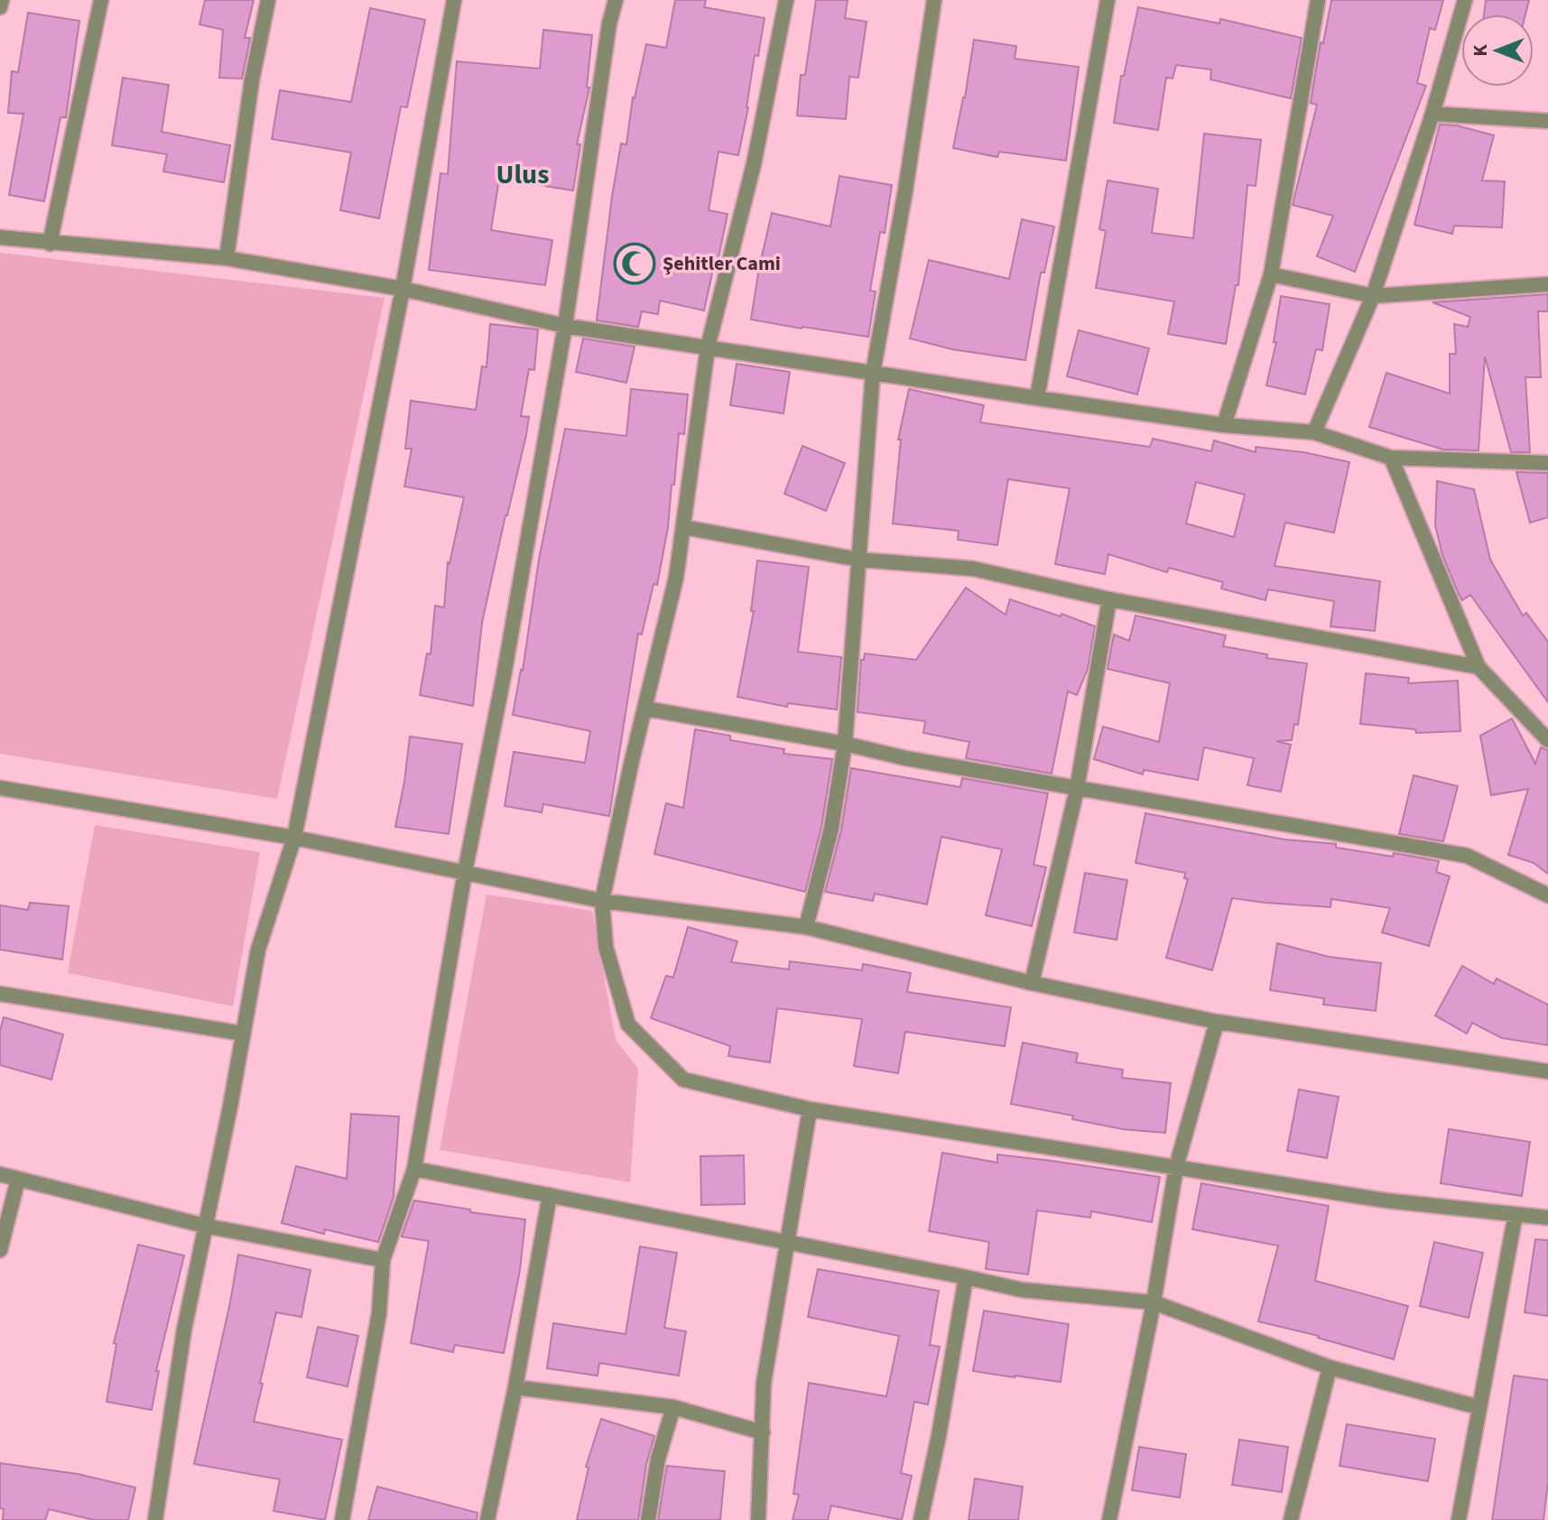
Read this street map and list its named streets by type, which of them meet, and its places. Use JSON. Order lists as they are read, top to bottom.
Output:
{
  "districts": ["Ulus"],
  "places": {
    "mosque": ["Şehitler Cami"]
  },
  "north": "left"
}
